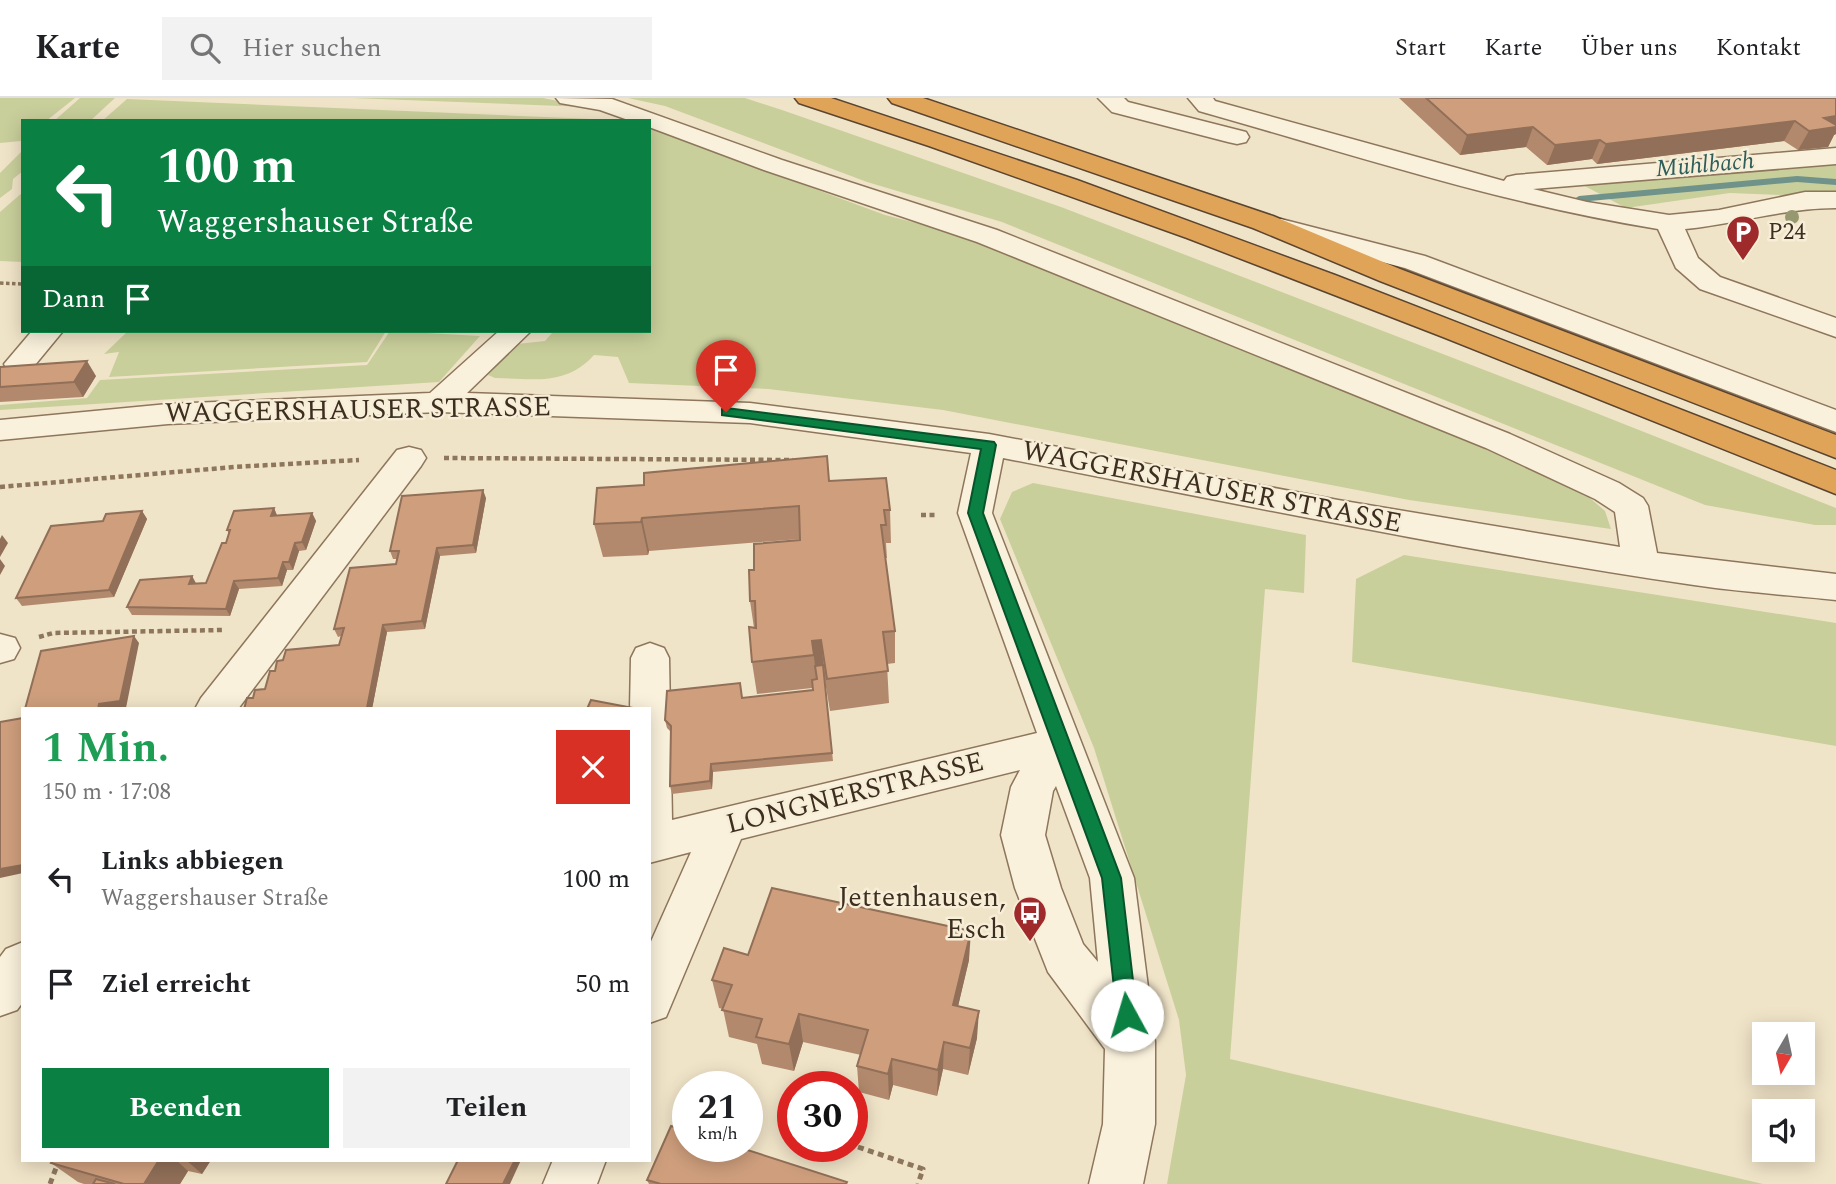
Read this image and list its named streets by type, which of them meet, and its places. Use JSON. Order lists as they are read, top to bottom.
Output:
{
  "streets": {
    "street": ["WAGGERSHAUSER STRASSE", "LONGNERSTRASSE"]
  },
  "water": ["Mühlbach"],
  "places": {
    "parking": ["P24"],
    "bus stop": ["Jettenhausen, Esch"]
  },
  "north": "bottom",
  "page": {
    "header": "Karte",
    "search": "Hier suchen",
    "nav": [
      "Start",
      "Karte",
      "Über uns",
      "Kontakt"
    ],
    "turn": ["100 m", "Waggershauser Straße"],
    "then": "Dann",
    "heading": ["1 Min.", "150 m · 17:08"],
    "list": [
      {
        "name": "Links abbiegen",
        "note": "Waggershauser Straße",
        "value": "100 m"
      },
      {
        "name": "Ziel erreicht",
        "value": "50 m"
      }
    ],
    "buttons": ["Beenden", "Teilen"],
    "speed": "21 km/h",
    "limit": "30"
  }
}
